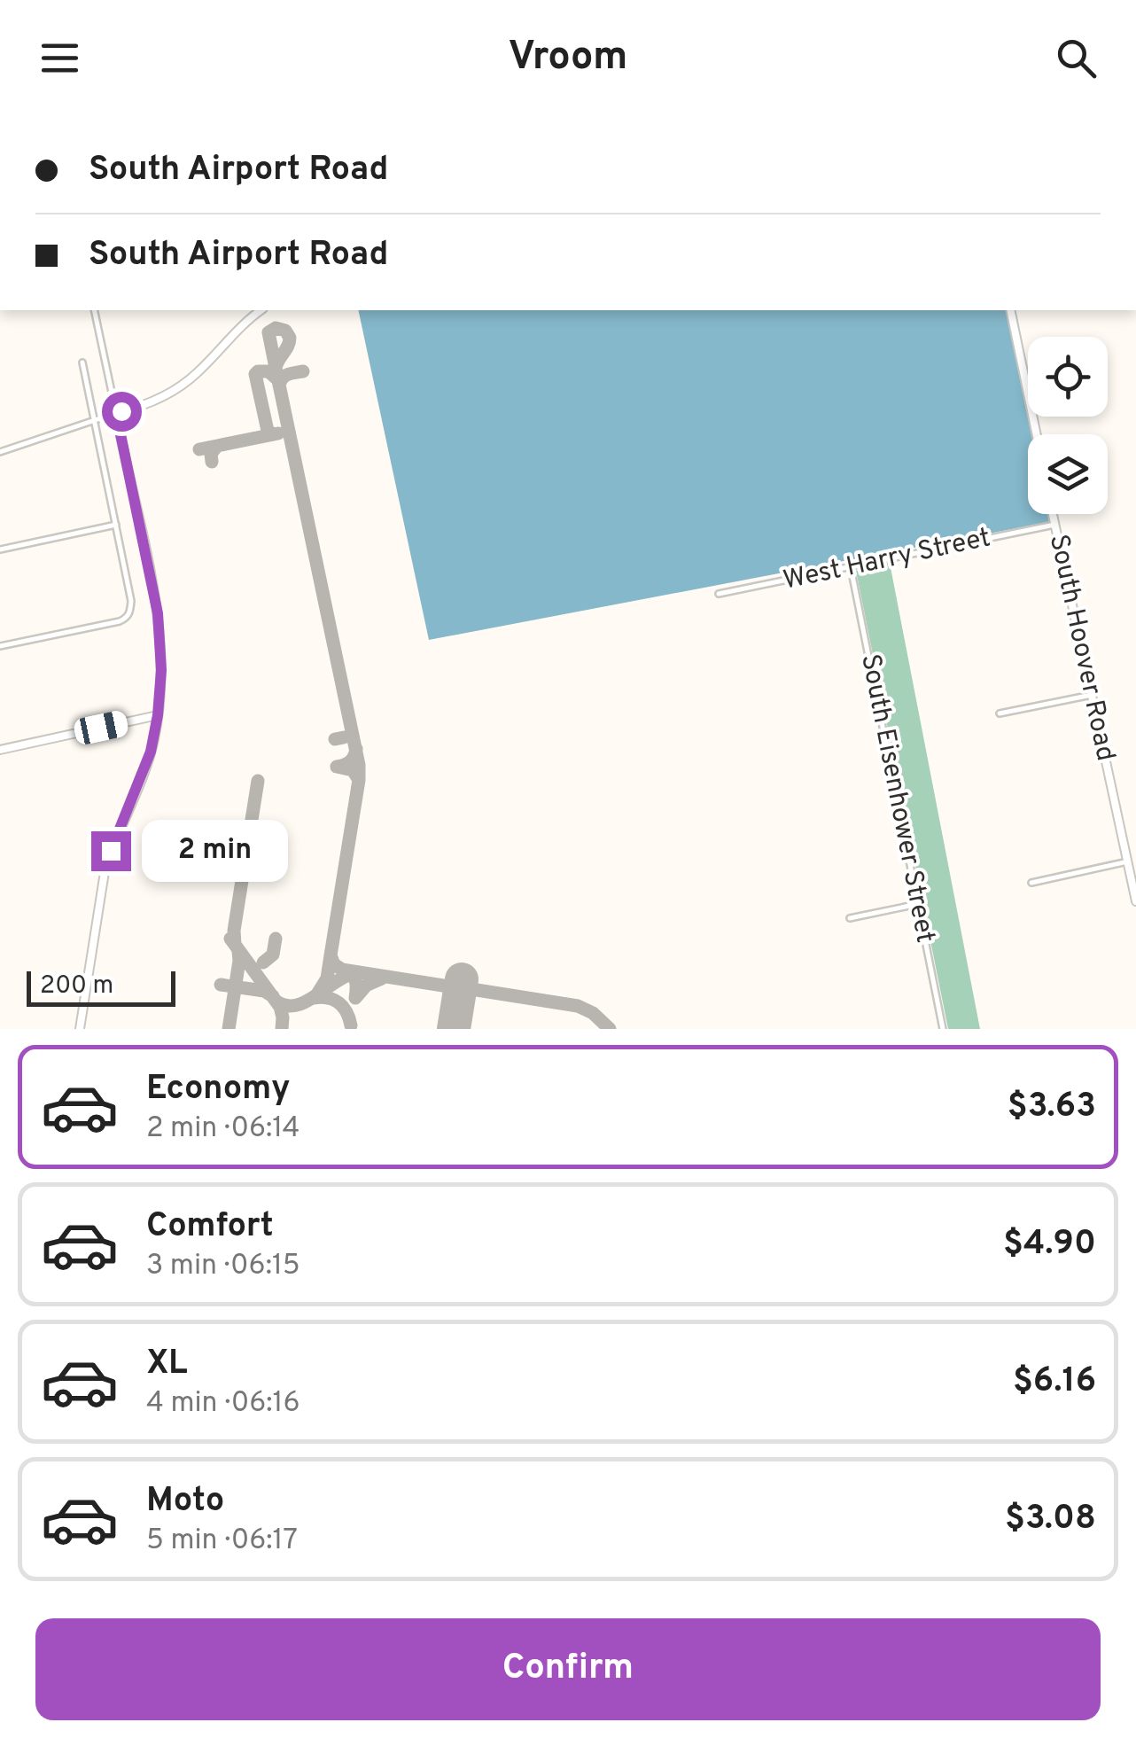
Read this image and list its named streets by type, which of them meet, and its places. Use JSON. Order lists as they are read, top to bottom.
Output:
{
  "streets": {
    "street": ["West Harry Street", "South Hoover Road", "South Eisenhower Street"]
  },
  "crossings": [
    ["West Harry Street", "South Hoover Road"],
    ["West Harry Street", "South Eisenhower Street"]
  ],
  "scale_bar": "200 m",
  "page": {
    "header": "Vroom",
    "banner": ["South Airport Road", "South Airport Road"],
    "bubble": "2 min",
    "scale": "200 m",
    "list": [
      {
        "name": "Economy",
        "note": "2 min · 06:14",
        "value": "$3.63"
      },
      {
        "name": "Comfort",
        "note": "3 min · 06:15",
        "value": "$4.90"
      },
      {
        "name": "XL",
        "note": "4 min · 06:16",
        "value": "$6.16"
      },
      {
        "name": "Moto",
        "note": "5 min · 06:17",
        "value": "$3.08"
      }
    ],
    "buttons": "Confirm"
  }
}
